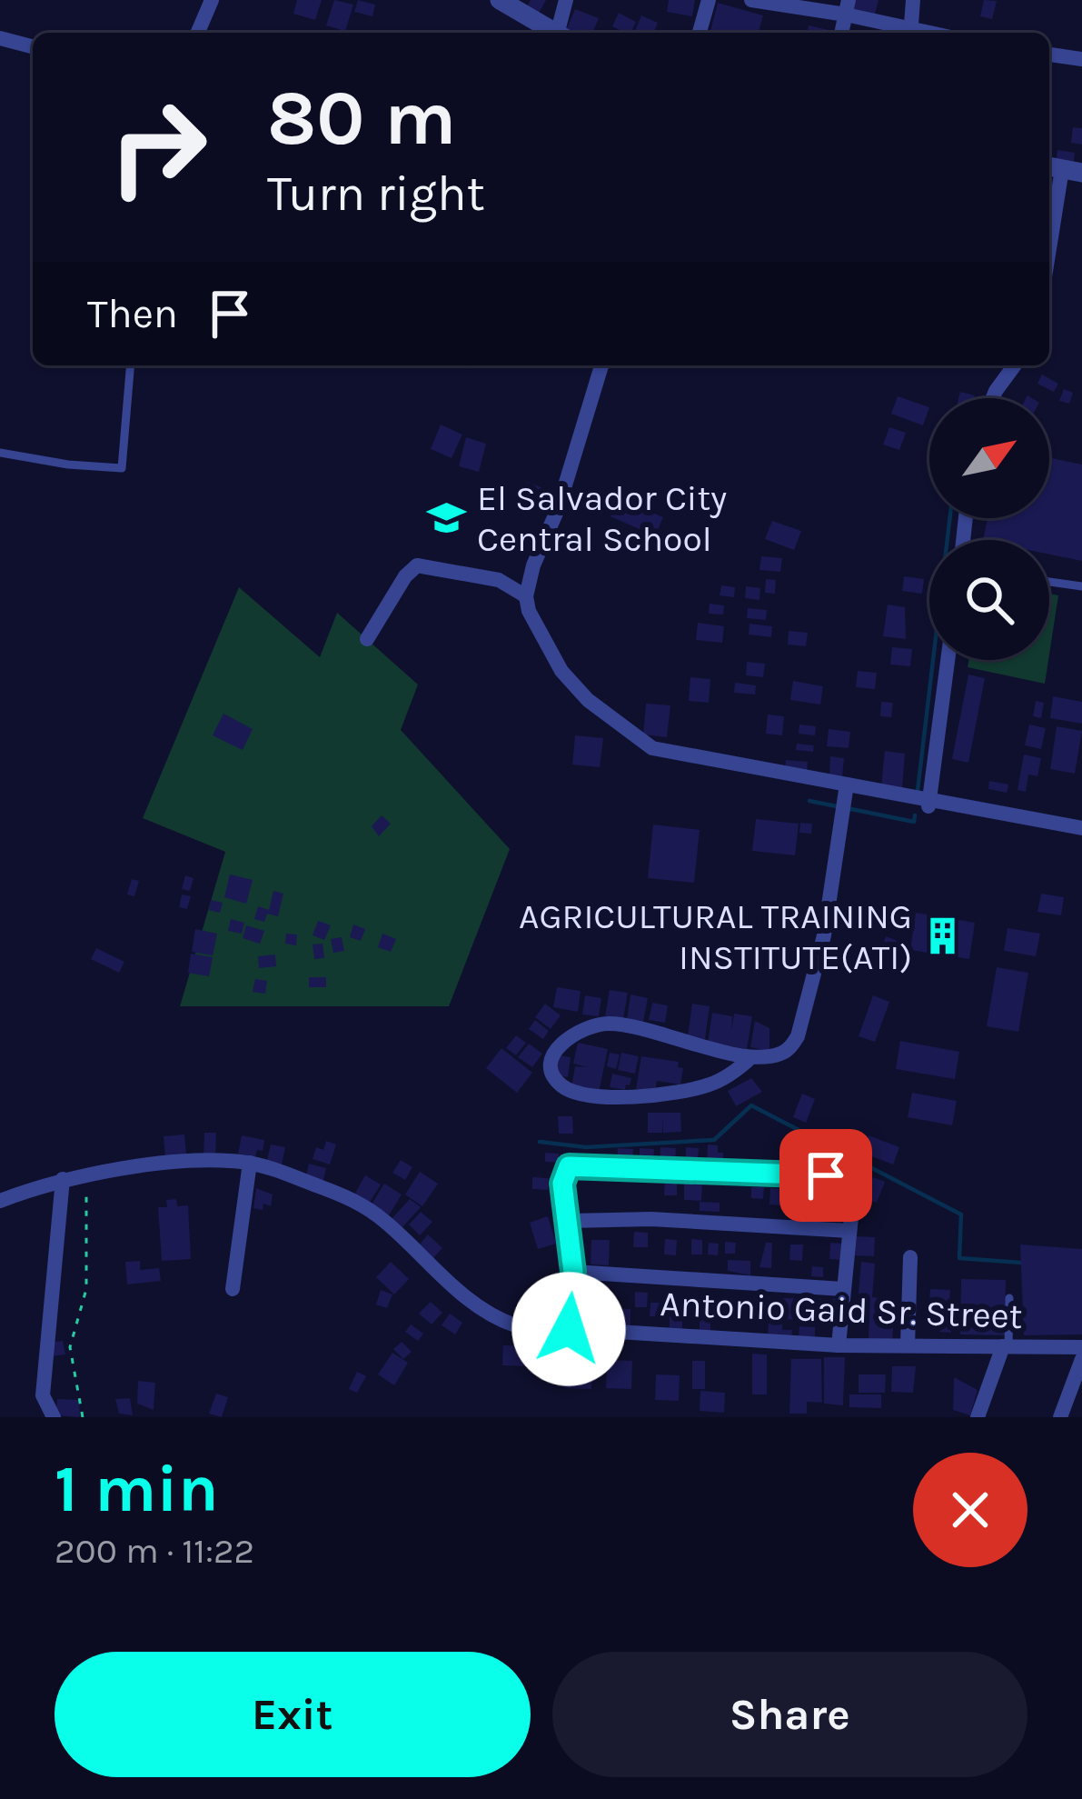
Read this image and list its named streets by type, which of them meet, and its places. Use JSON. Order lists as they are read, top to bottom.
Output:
{
  "streets": {
    "street": ["Antonio Gaid Sr. Street"]
  },
  "places": {
    "school or university": ["El Salvador City Central School"],
    "building": ["AGRICULTURAL TRAINING INSTITUTE(ATI)"]
  },
  "north": "top right",
  "page": {
    "turn": ["80 m", "Turn right"],
    "then": "Then",
    "heading": ["1 min", "200 m · 11:22"],
    "buttons": ["Exit", "Share"]
  }
}
